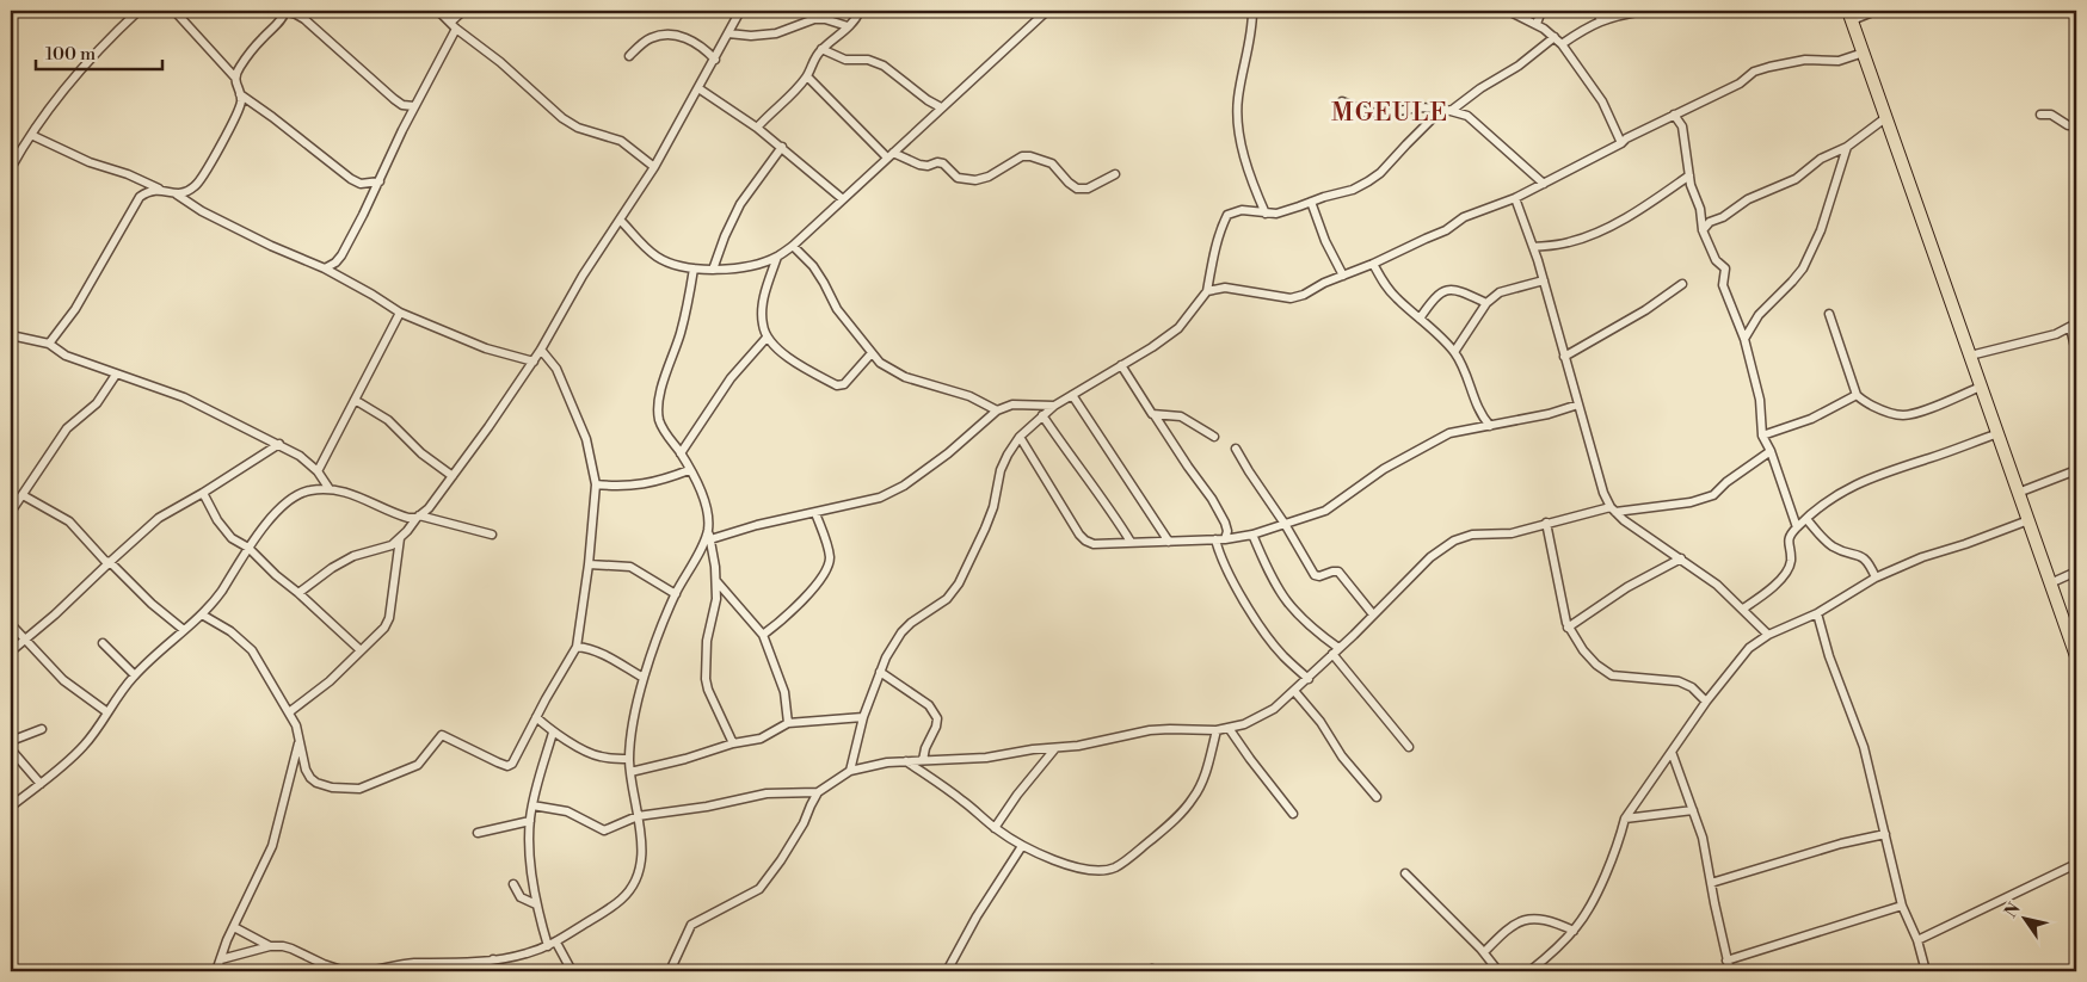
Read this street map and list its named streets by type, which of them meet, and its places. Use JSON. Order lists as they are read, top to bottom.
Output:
{
  "districts": ["MGEULE"],
  "scale_bar": "100 m",
  "north": "top left"
}
